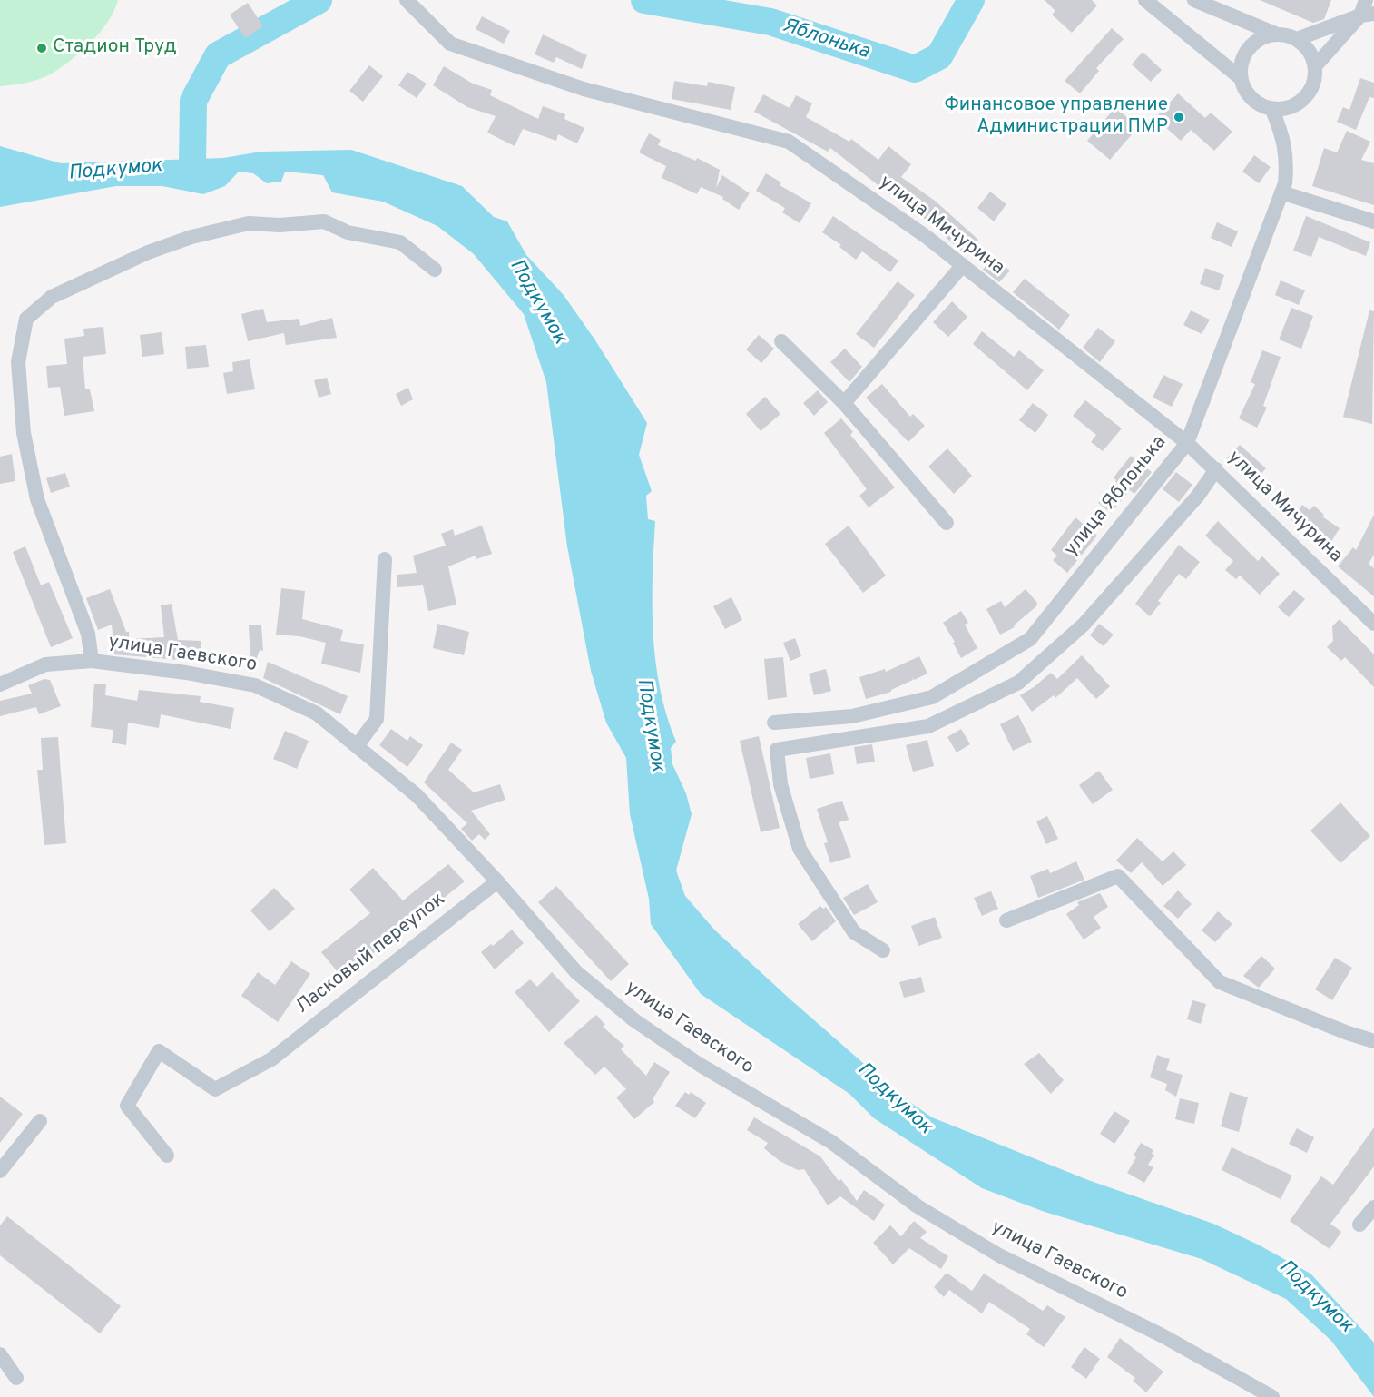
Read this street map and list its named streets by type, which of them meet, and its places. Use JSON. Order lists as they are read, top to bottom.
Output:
{
  "streets": {
    "street": [
      "улица Мичурина",
      "улица Яблонька",
      "улица Гаевского",
      "Ласковый переулок"
    ]
  },
  "crossings": [
    ["улица Мичурина", "улица Яблонька"],
    ["улица Гаевского", "Ласковый переулок"]
  ],
  "water": ["Яблонька", "Подкумок"],
  "places": ["Стадион Труд", "Финансовое управление Администрации ПМР"]
}
